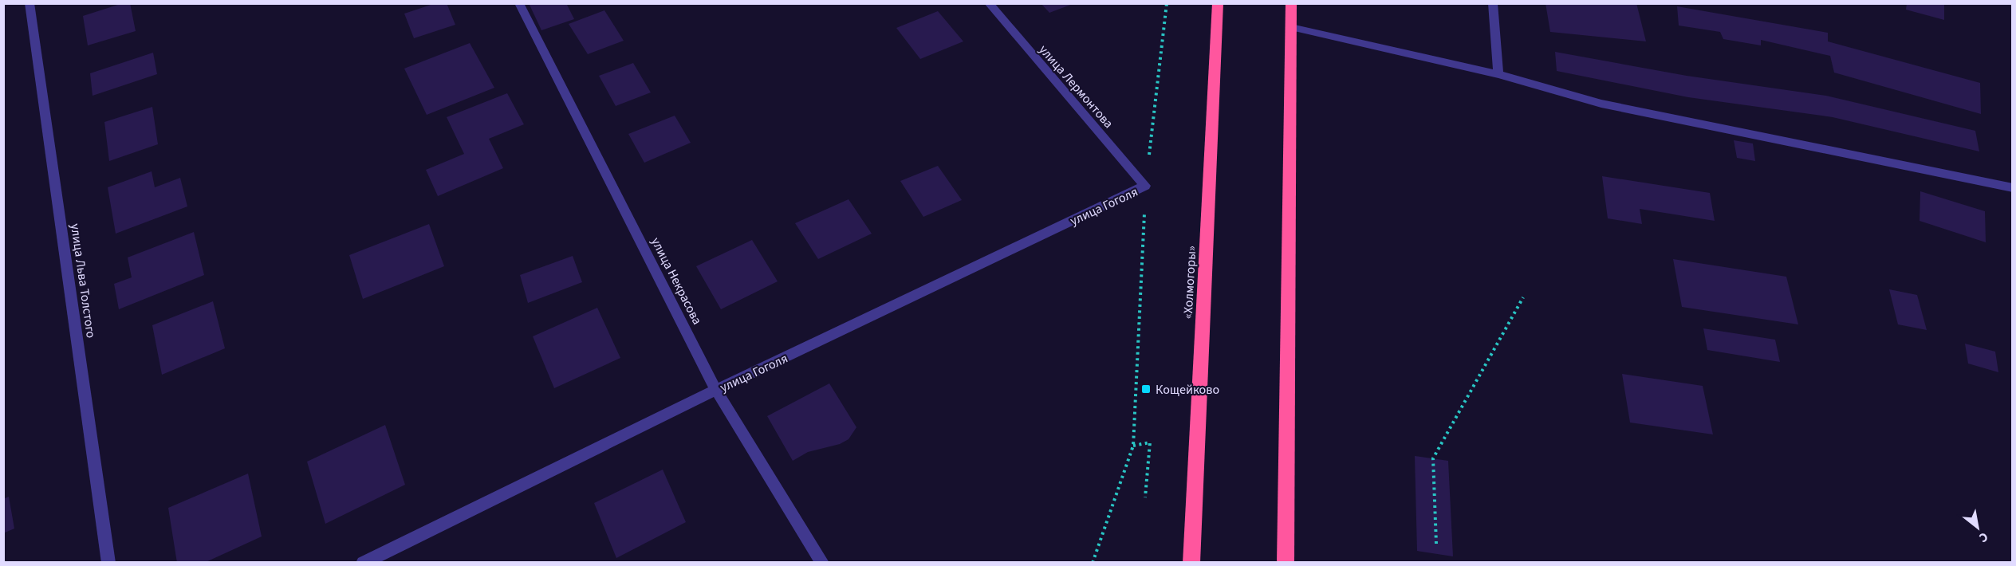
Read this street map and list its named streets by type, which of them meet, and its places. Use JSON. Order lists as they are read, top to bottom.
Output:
{
  "streets": {
    "highway": ["«Холмогоры»"],
    "street": [
      "улица Лермонтова",
      "улица Гоголя",
      "улица Льва Толстого",
      "улица Некрасова"
    ]
  },
  "crossings": [
    ["улица Лермонтова", "улица Гоголя"],
    ["улица Гоголя", "улица Некрасова"]
  ],
  "places": {
    "transit": ["Кощейково"]
  },
  "north": "bottom right"
}
